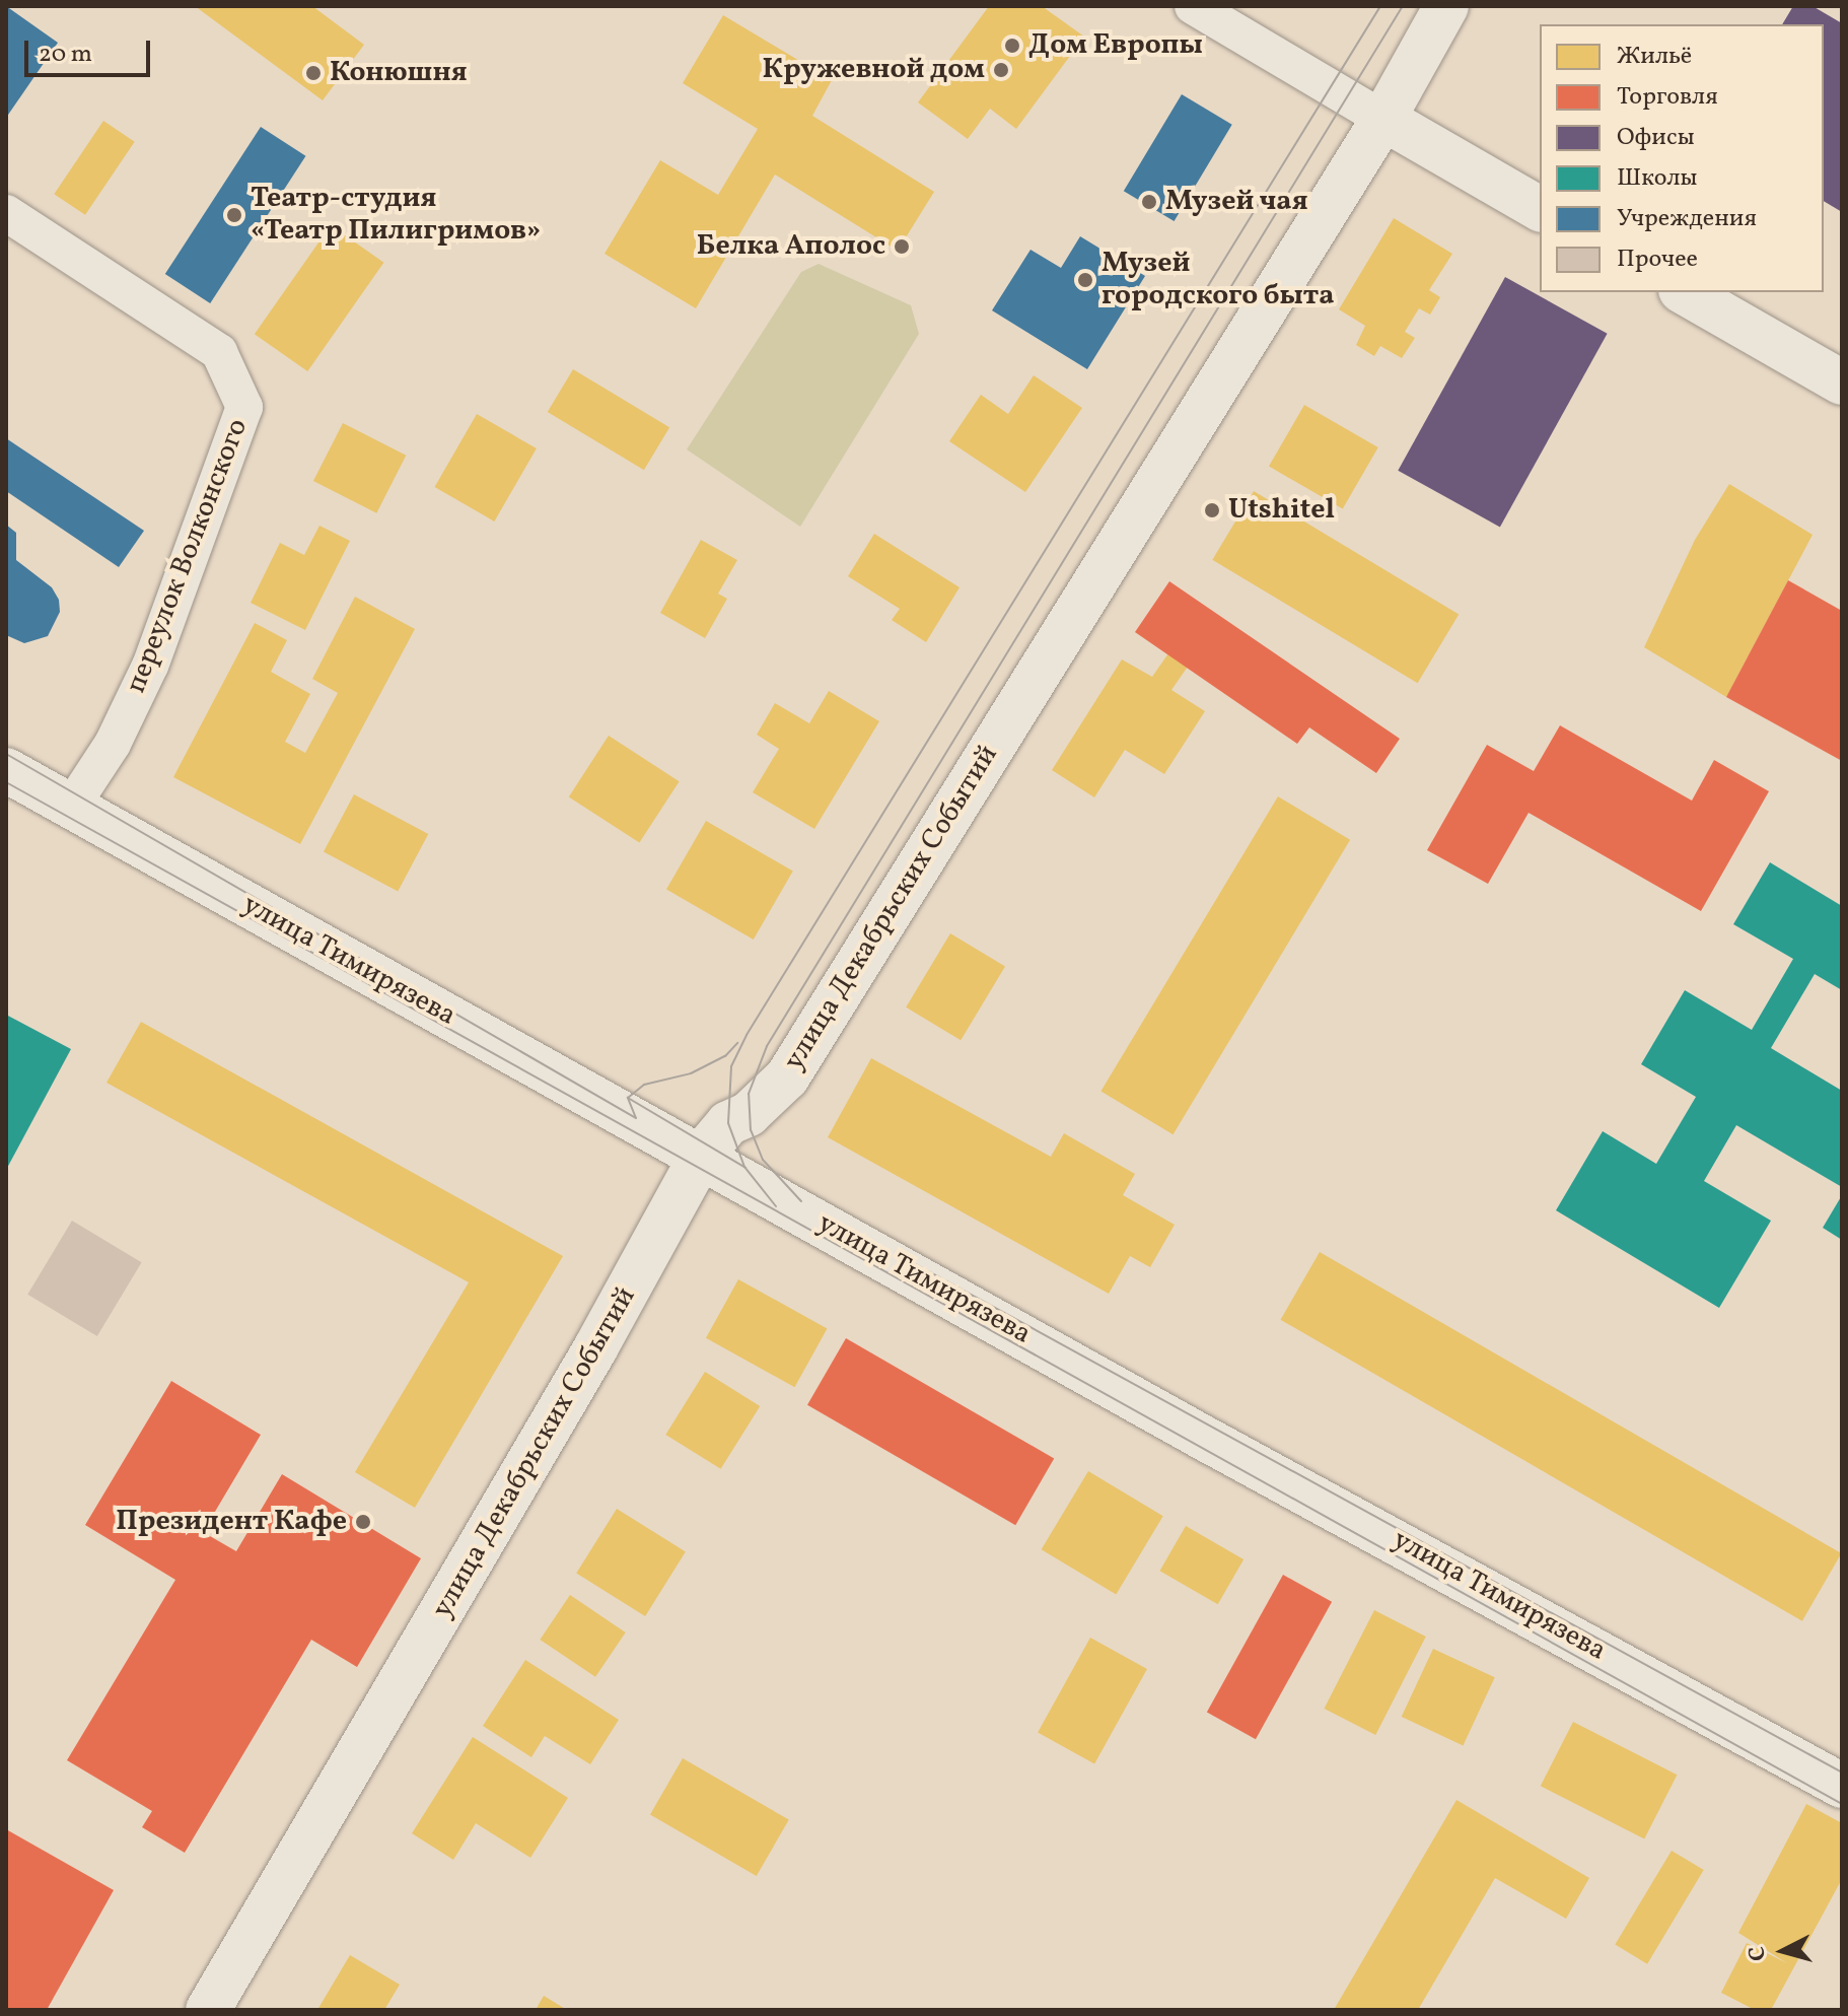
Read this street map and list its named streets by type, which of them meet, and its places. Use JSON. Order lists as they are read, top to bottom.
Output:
{
  "streets": {
    "street": ["переулок Волконского", "улица Декабрьских Событий", "улица Тимирязева"]
  },
  "crossings": [
    ["переулок Волконского", "улица Тимирязева"],
    ["улица Декабрьских Событий", "улица Тимирязева"]
  ],
  "places": [
    "Дом Европы",
    "Кружевной дом",
    "Конюшня",
    "Музей чая",
    "Театр-студия «Театр Пилигримов»",
    "Белка Аполос",
    "Музей городского быта",
    "Utshitel",
    "Президент Кафе"
  ],
  "legend": [
    "Жильё",
    "Торговля",
    "Офисы",
    "Школы",
    "Учреждения",
    "Прочее"
  ],
  "scale_bar": "20 m",
  "north": "left"
}
